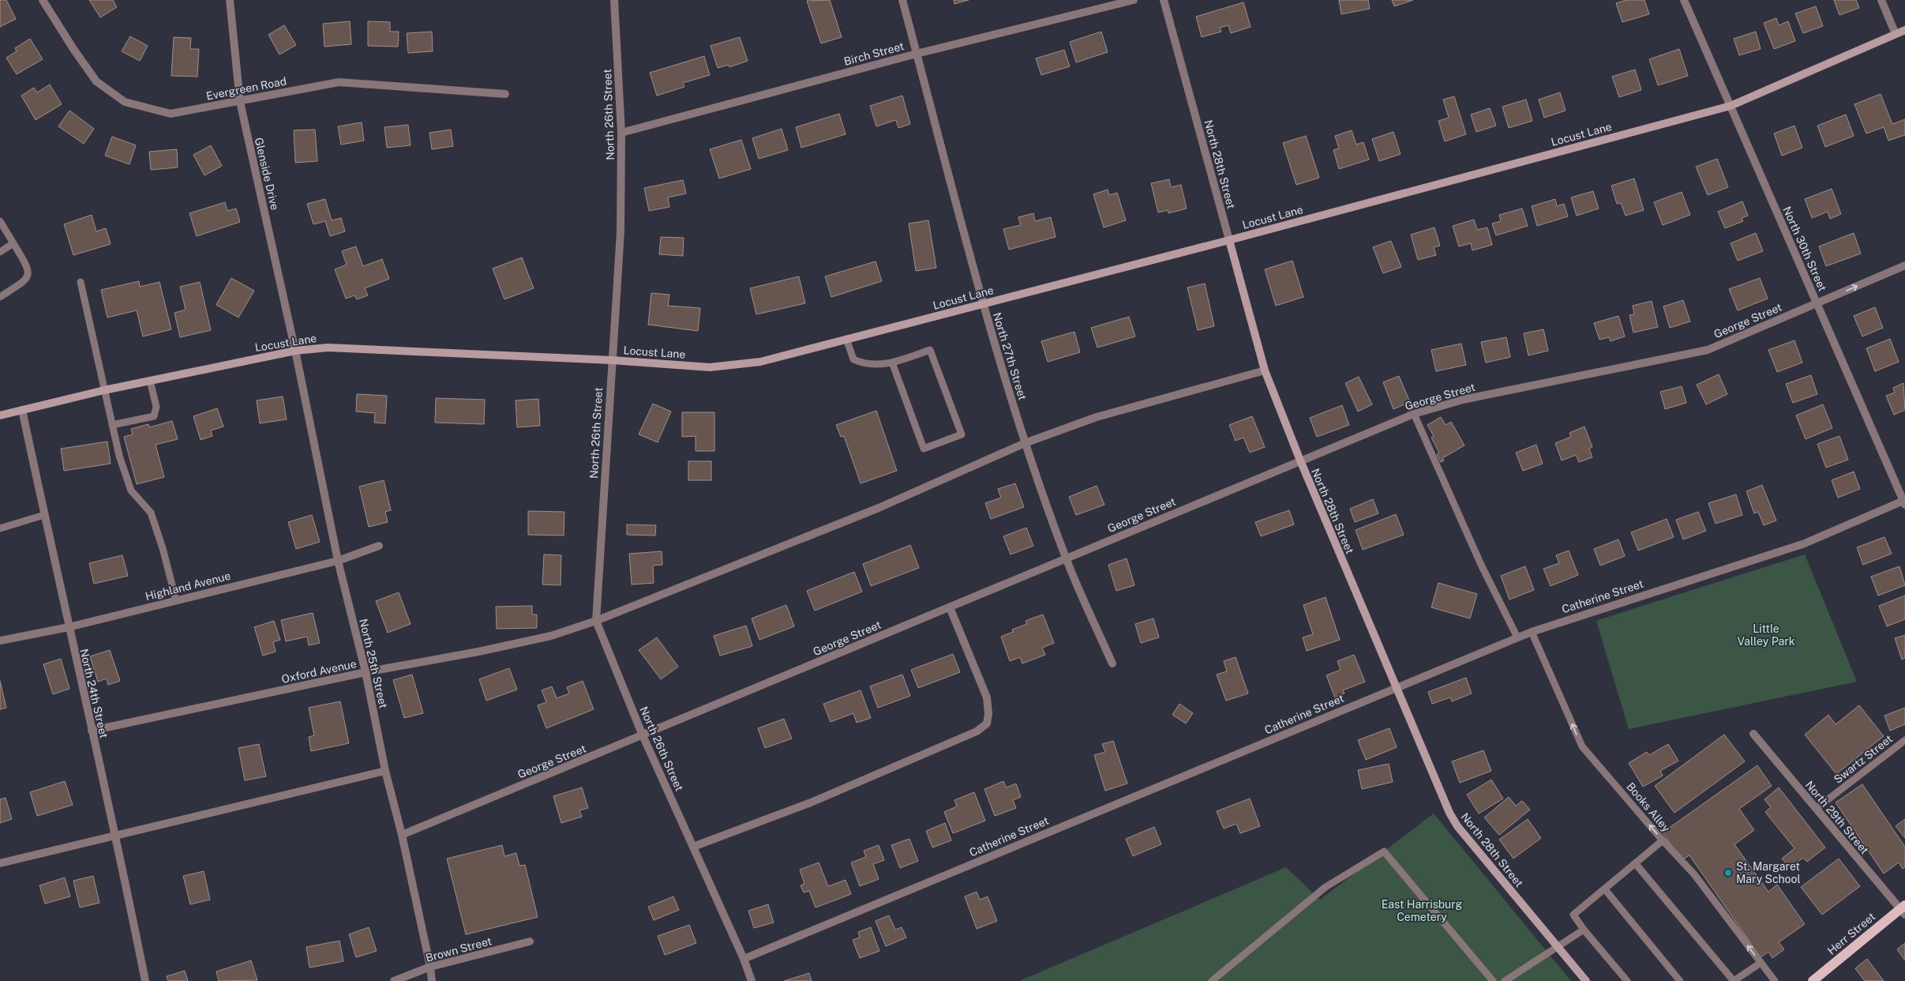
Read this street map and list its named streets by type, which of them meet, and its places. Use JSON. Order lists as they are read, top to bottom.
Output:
{
  "streets": {
    "main road": ["Herr Street"],
    "street": [
      "Birch Street",
      "Evergreen Road",
      "North 26th Street",
      "Locust Lane",
      "North 28th Street",
      "Glenside Drive",
      "North 30th Street",
      "George Street",
      "North 27th Street",
      "Highland Avenue",
      "Catherine Street",
      "North 25th Street",
      "Oxford Avenue",
      "North 24th Street",
      "North 29th Street",
      "Brown Street"
    ],
    "lane": ["Swartz Street", "Books Alley"]
  },
  "crossings": [
    ["Birch Street", "North 26th Street"],
    ["Birch Street", "North 27th Street"],
    ["Evergreen Road", "Glenside Drive"],
    ["North 26th Street", "Locust Lane"],
    ["North 26th Street", "George Street"],
    ["North 26th Street", "Catherine Street"],
    ["North 26th Street", "Oxford Avenue"],
    ["Locust Lane", "North 28th Street"],
    ["Locust Lane", "Glenside Drive"],
    ["Locust Lane", "North 30th Street"],
    ["Locust Lane", "North 27th Street"],
    ["Locust Lane", "North 25th Street"],
    ["Locust Lane", "North 24th Street"],
    ["North 28th Street", "George Street"],
    ["North 28th Street", "Catherine Street"],
    ["Glenside Drive", "North 25th Street"],
    ["North 30th Street", "George Street"],
    ["North 30th Street", "Catherine Street"],
    ["George Street", "North 27th Street"],
    ["George Street", "North 25th Street"],
    ["Highland Avenue", "North 25th Street"],
    ["Highland Avenue", "North 24th Street"],
    ["Catherine Street", "Books Alley"],
    ["North 25th Street", "Oxford Avenue"],
    ["North 25th Street", "Brown Street"],
    ["Oxford Avenue", "North 24th Street"],
    ["Swartz Street", "North 29th Street"],
    ["North 29th Street", "Herr Street"]
  ],
  "parks": ["Little Valley Park", "East Harrisburg Cemetery"],
  "places": ["St. Margaret Mary School"]
}
